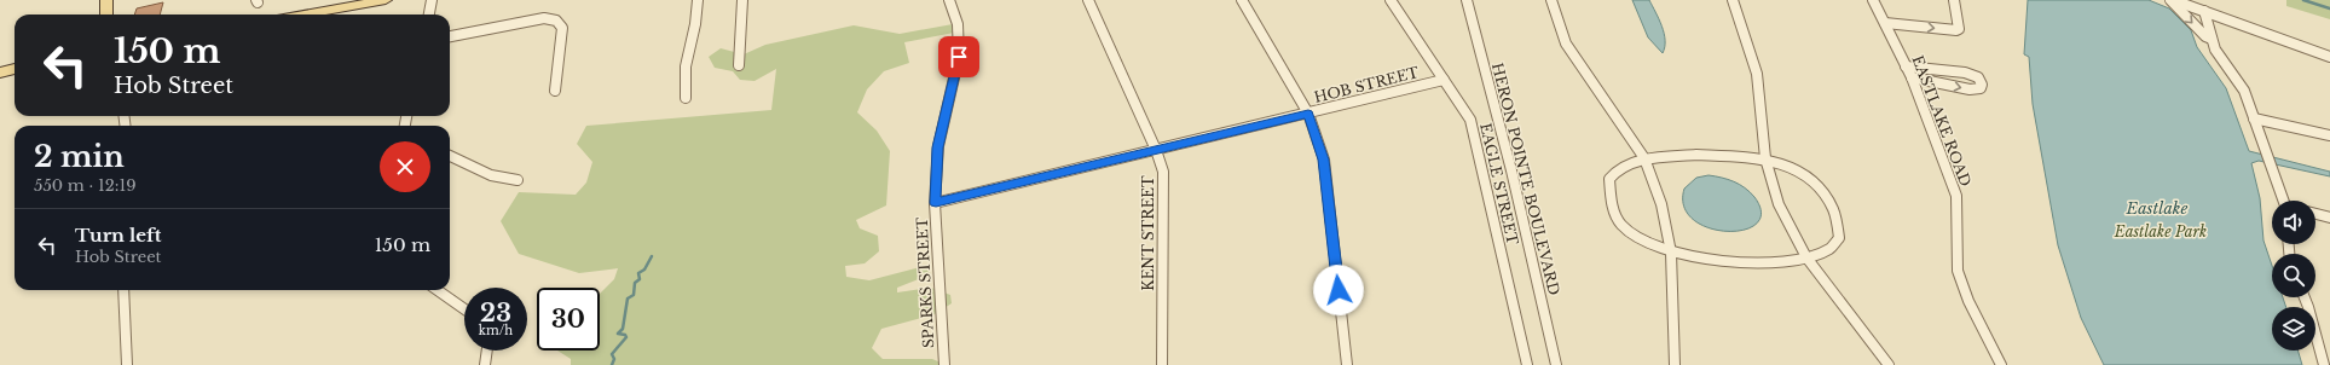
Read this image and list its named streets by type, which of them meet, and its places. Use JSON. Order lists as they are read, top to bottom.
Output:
{
  "streets": {
    "street": [
      "HOB STREET",
      "EASTLAKE ROAD",
      "HERON POINTE BOULEVARD",
      "EAGLE STREET",
      "KENT STREET",
      "SPARKS STREET"
    ]
  },
  "crossings": [
    ["HOB STREET", "EAGLE STREET"],
    ["HOB STREET", "KENT STREET"],
    ["HOB STREET", "SPARKS STREET"]
  ],
  "water": ["Eastlake"],
  "parks": ["Eastlake Park"],
  "page": {
    "turn": ["150 m", "Hob Street"],
    "heading": ["2 min", "550 m · 12:19"],
    "list": [
      {
        "name": "Turn left",
        "note": "Hob Street",
        "value": "150 m"
      }
    ],
    "speed": "23 km/h",
    "limit": "30"
  }
}
